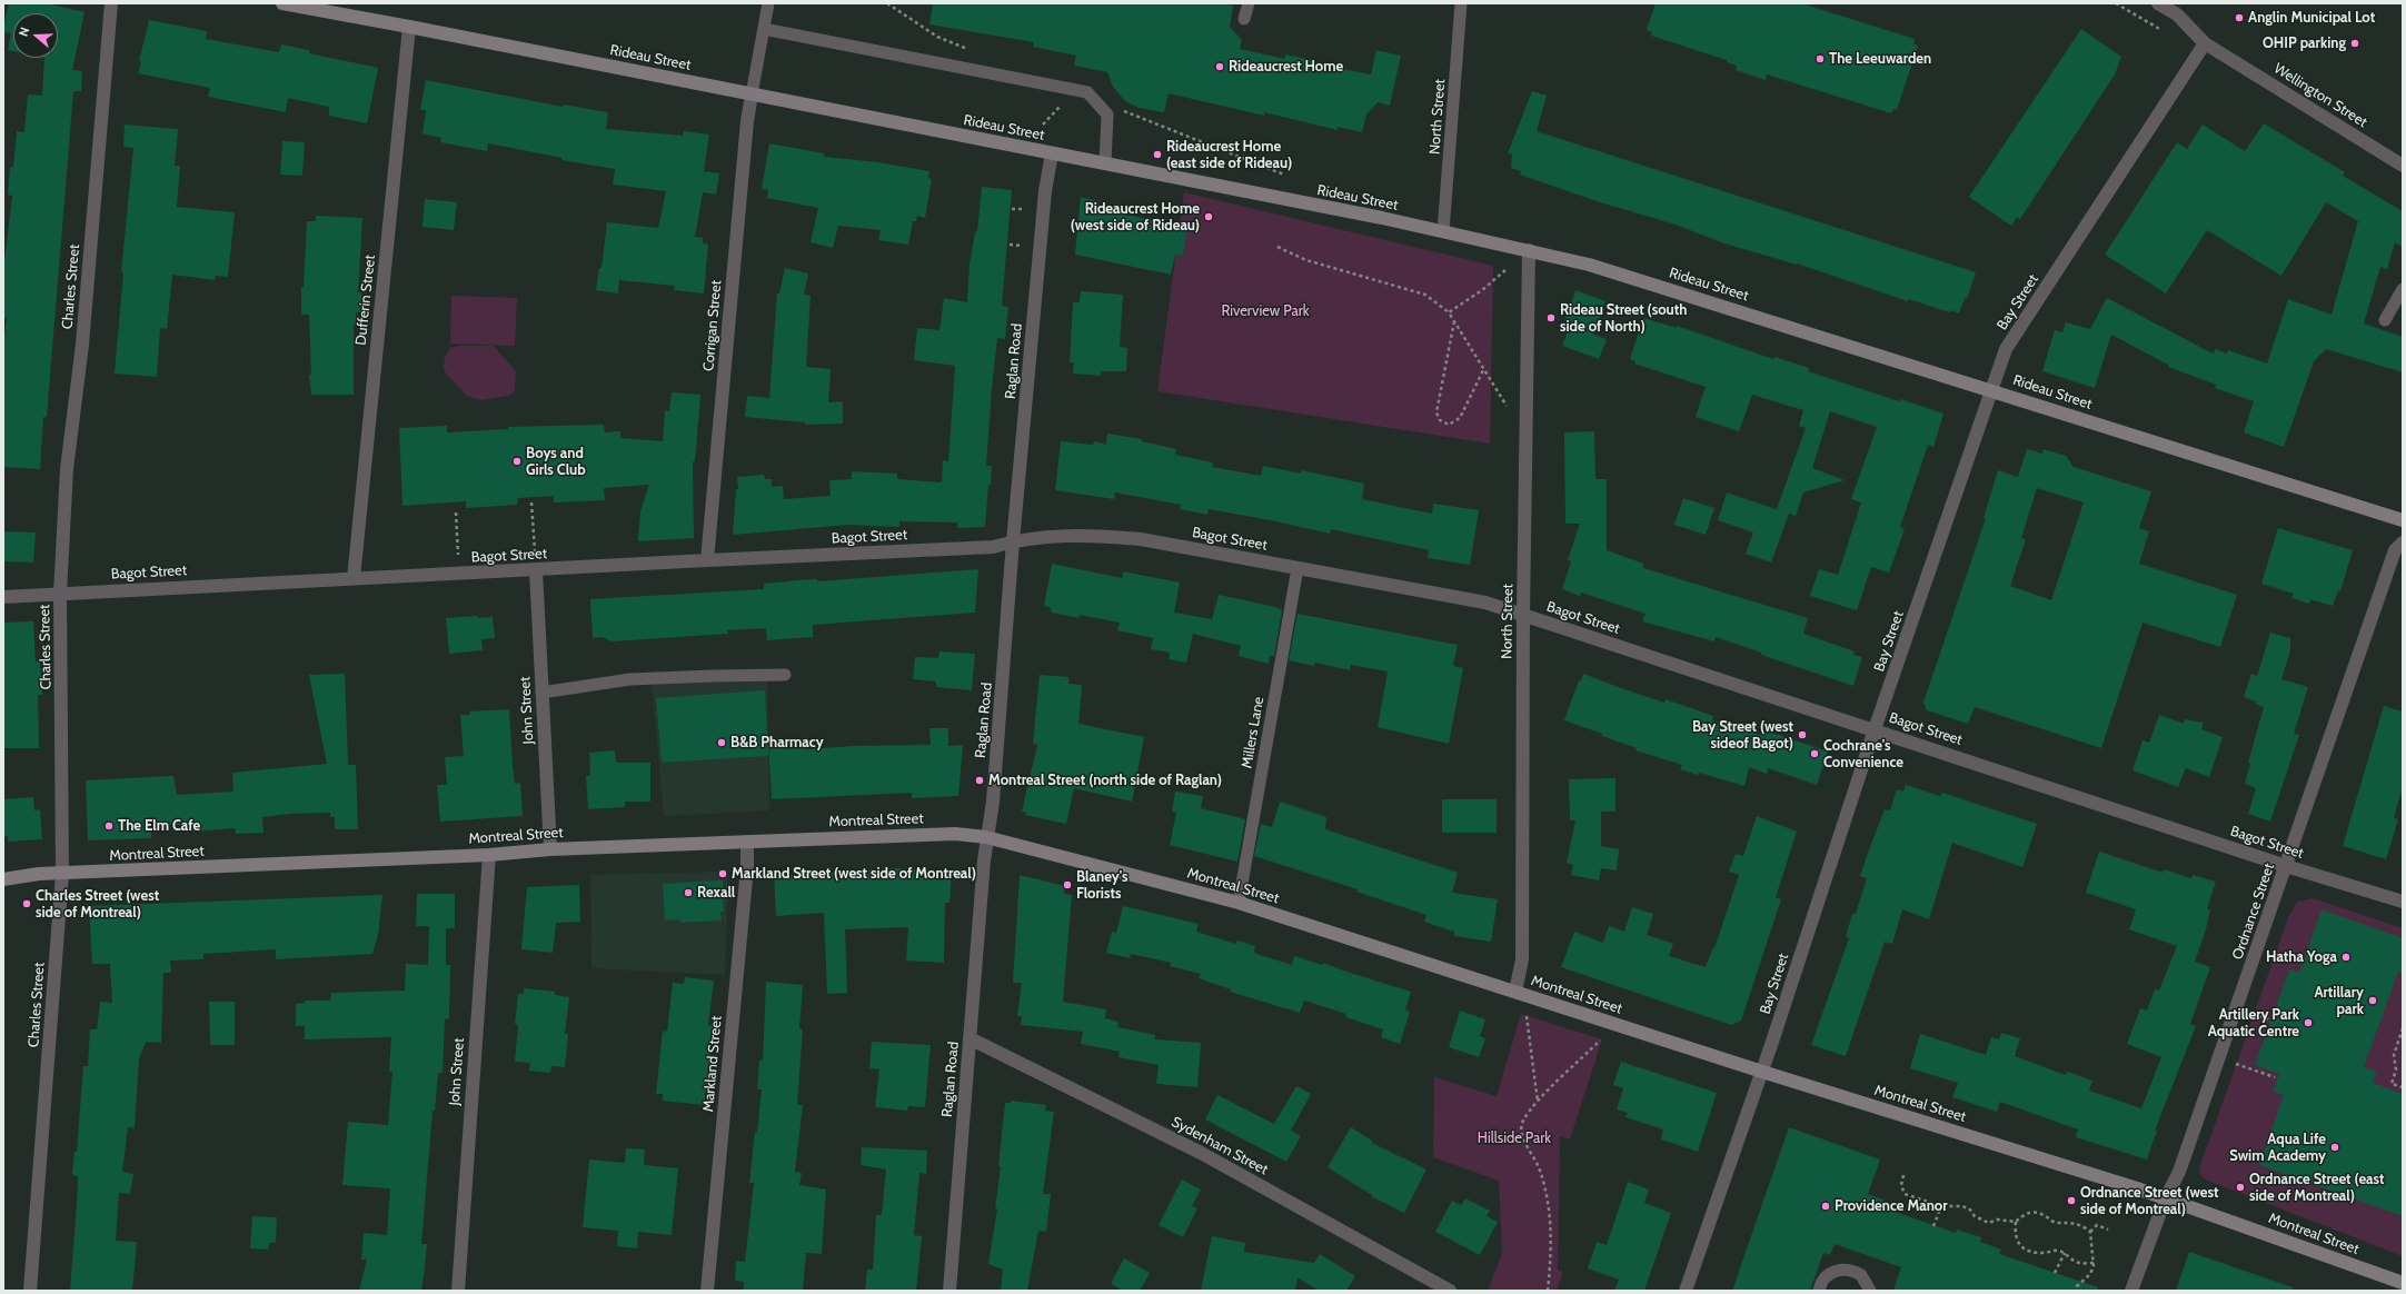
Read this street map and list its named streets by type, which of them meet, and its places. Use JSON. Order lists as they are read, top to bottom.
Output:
{
  "streets": {
    "main road": ["Rideau Street", "Montreal Street"],
    "street": [
      "Wellington Street",
      "North Street",
      "Charles Street",
      "Dufferin Street",
      "Bay Street",
      "Corrigan Street",
      "Raglan Road",
      "Bagot Street",
      "John Street",
      "Ordnance Street",
      "Markland Street",
      "Sydenham Street"
    ],
    "lane": ["Millers Lane"]
  },
  "crossings": [
    ["Rideau Street", "North Street"],
    ["Rideau Street", "Dufferin Street"],
    ["Rideau Street", "Bay Street"],
    ["Rideau Street", "Corrigan Street"],
    ["Rideau Street", "Raglan Road"],
    ["Wellington Street", "Bay Street"],
    ["North Street", "Bagot Street"],
    ["North Street", "Montreal Street"],
    ["Charles Street", "Bagot Street"],
    ["Charles Street", "Montreal Street"],
    ["Dufferin Street", "Bagot Street"],
    ["Bay Street", "Bagot Street"],
    ["Bay Street", "Montreal Street"],
    ["Corrigan Street", "Bagot Street"],
    ["Raglan Road", "Bagot Street"],
    ["Raglan Road", "Montreal Street"],
    ["Raglan Road", "Sydenham Street"],
    ["Bagot Street", "John Street"],
    ["Bagot Street", "Millers Lane"],
    ["Bagot Street", "Ordnance Street"],
    ["John Street", "Montreal Street"],
    ["Millers Lane", "Montreal Street"],
    ["Montreal Street", "Ordnance Street"],
    ["Montreal Street", "Markland Street"]
  ],
  "parks": ["Riverview Park", "Hillside Park"],
  "places": [
    "Anglin Municipal Lot",
    "OHIP parking",
    "The Leeuwarden",
    "Rideaucrest Home",
    "Rideaucrest Home (east side of Rideau)",
    "Rideaucrest Home (west side of Rideau)",
    "Rideau Street (south side of North)",
    "Boys and Girls Club",
    "Bay Street (west sideof Bagot)",
    "B&B Pharmacy",
    "Cochrane's Convenience",
    "Montreal Street (north side of Raglan)",
    "The Elm Cafe",
    "Markland Street (west side of Montreal)",
    "Blaney's Florists",
    "Rexall",
    "Charles Street (west side of Montreal)",
    "Hatha Yoga",
    "Artillary park",
    "Artillery Park Aquatic Centre",
    "Aqua Life Swim Academy",
    "Ordnance Street (east side of Montreal)",
    "Ordnance Street (west side of Montreal)",
    "Providence Manor"
  ],
  "north": "left"
}
